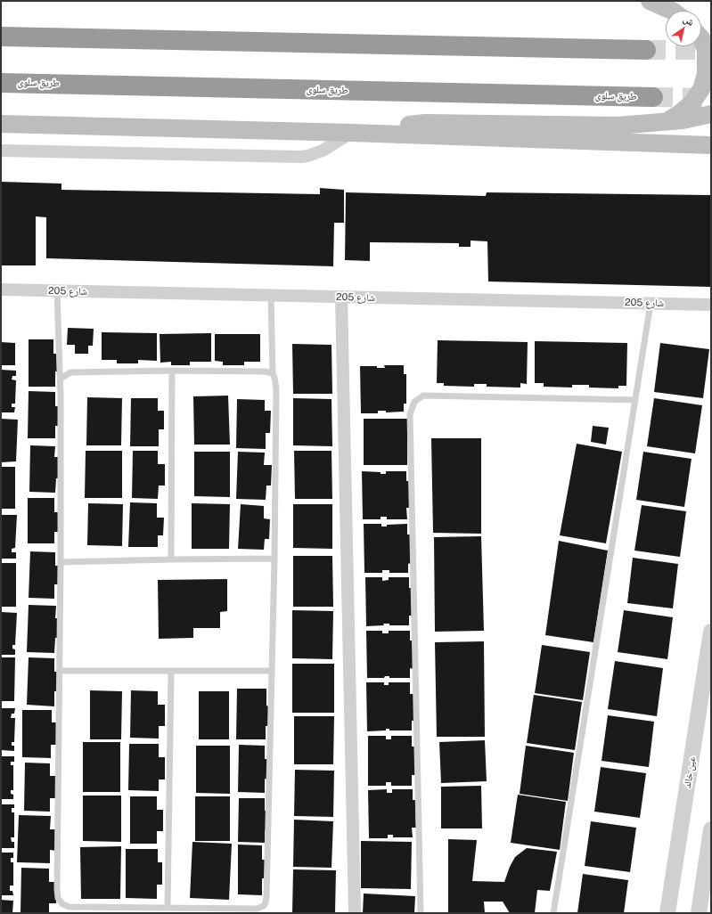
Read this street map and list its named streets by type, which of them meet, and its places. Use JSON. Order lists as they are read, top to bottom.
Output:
{
  "streets": {
    "highway": ["طريق سلوى"],
    "street": ["شارع 205", "عين خالد"]
  },
  "north": "top right"
}
